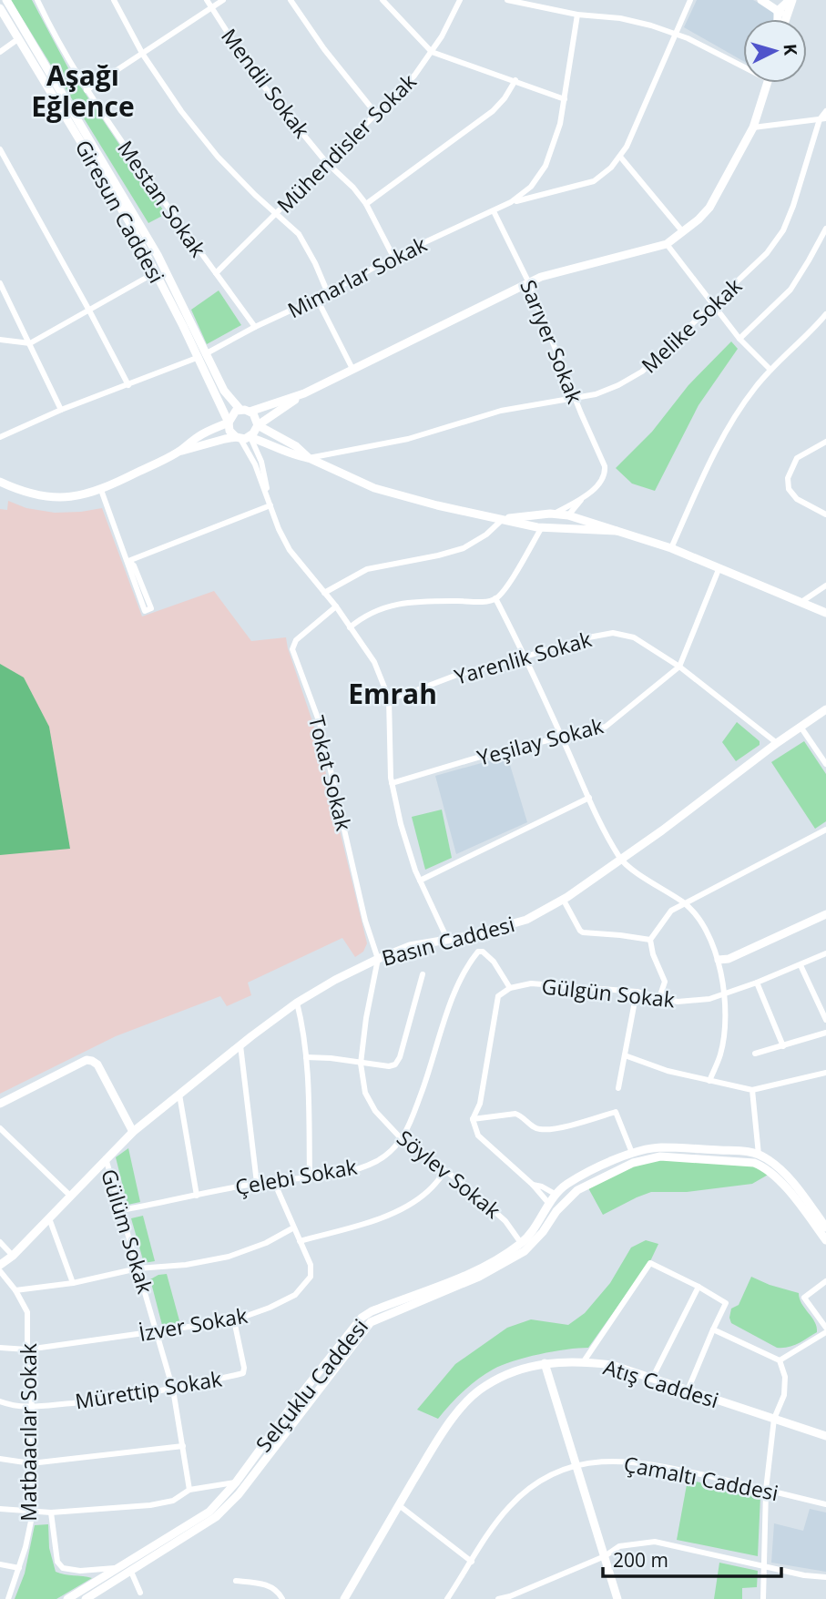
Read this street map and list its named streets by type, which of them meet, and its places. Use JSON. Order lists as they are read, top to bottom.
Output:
{
  "streets": {
    "main road": [
      "Giresun Caddesi",
      "Basın Caddesi",
      "Atış Caddesi",
      "Selçuklu Caddesi"
    ],
    "street": [
      "Mendil Sokak",
      "Mühendisler Sokak",
      "Mestan Sokak",
      "Mimarlar Sokak",
      "Melike Sokak",
      "Sarıyer Sokak",
      "Yarenlik Sokak",
      "Yeşilay Sokak",
      "Tokat Sokak",
      "Gülgün Sokak",
      "Söylev Sokak",
      "Çelebi Sokak",
      "Gülüm Sokak",
      "İzver Sokak",
      "Mürettip Sokak",
      "Matbaacılar Sokak",
      "Çamaltı Caddesi"
    ]
  },
  "crossings": [
    ["Mendil Sokak", "Mühendisler Sokak"],
    ["Mendil Sokak", "Mimarlar Sokak"],
    ["Mühendisler Sokak", "Mestan Sokak"],
    ["Mestan Sokak", "Mimarlar Sokak"],
    ["Giresun Caddesi", "Mimarlar Sokak"],
    ["Mimarlar Sokak", "Sarıyer Sokak"],
    ["Melike Sokak", "Sarıyer Sokak"],
    ["Yarenlik Sokak", "Yeşilay Sokak"],
    ["Yarenlik Sokak", "Basın Caddesi"],
    ["Tokat Sokak", "Basın Caddesi"],
    ["Tokat Sokak", "Söylev Sokak"],
    ["Basın Caddesi", "Söylev Sokak"],
    ["Basın Caddesi", "Gülüm Sokak"],
    ["Gülgün Sokak", "Çelebi Sokak"],
    ["Söylev Sokak", "Çelebi Sokak"],
    ["Söylev Sokak", "Selçuklu Caddesi"],
    ["Çelebi Sokak", "Gülüm Sokak"],
    ["Çelebi Sokak", "İzver Sokak"],
    ["Gülüm Sokak", "İzver Sokak"],
    ["Gülüm Sokak", "Mürettip Sokak"],
    ["İzver Sokak", "Mürettip Sokak"],
    ["İzver Sokak", "Matbaacılar Sokak"],
    ["Mürettip Sokak", "Matbaacılar Sokak"]
  ],
  "districts": ["Aşağı Eğlence", "Emrah"],
  "scale_bar": "200 m",
  "north": "right"
}
